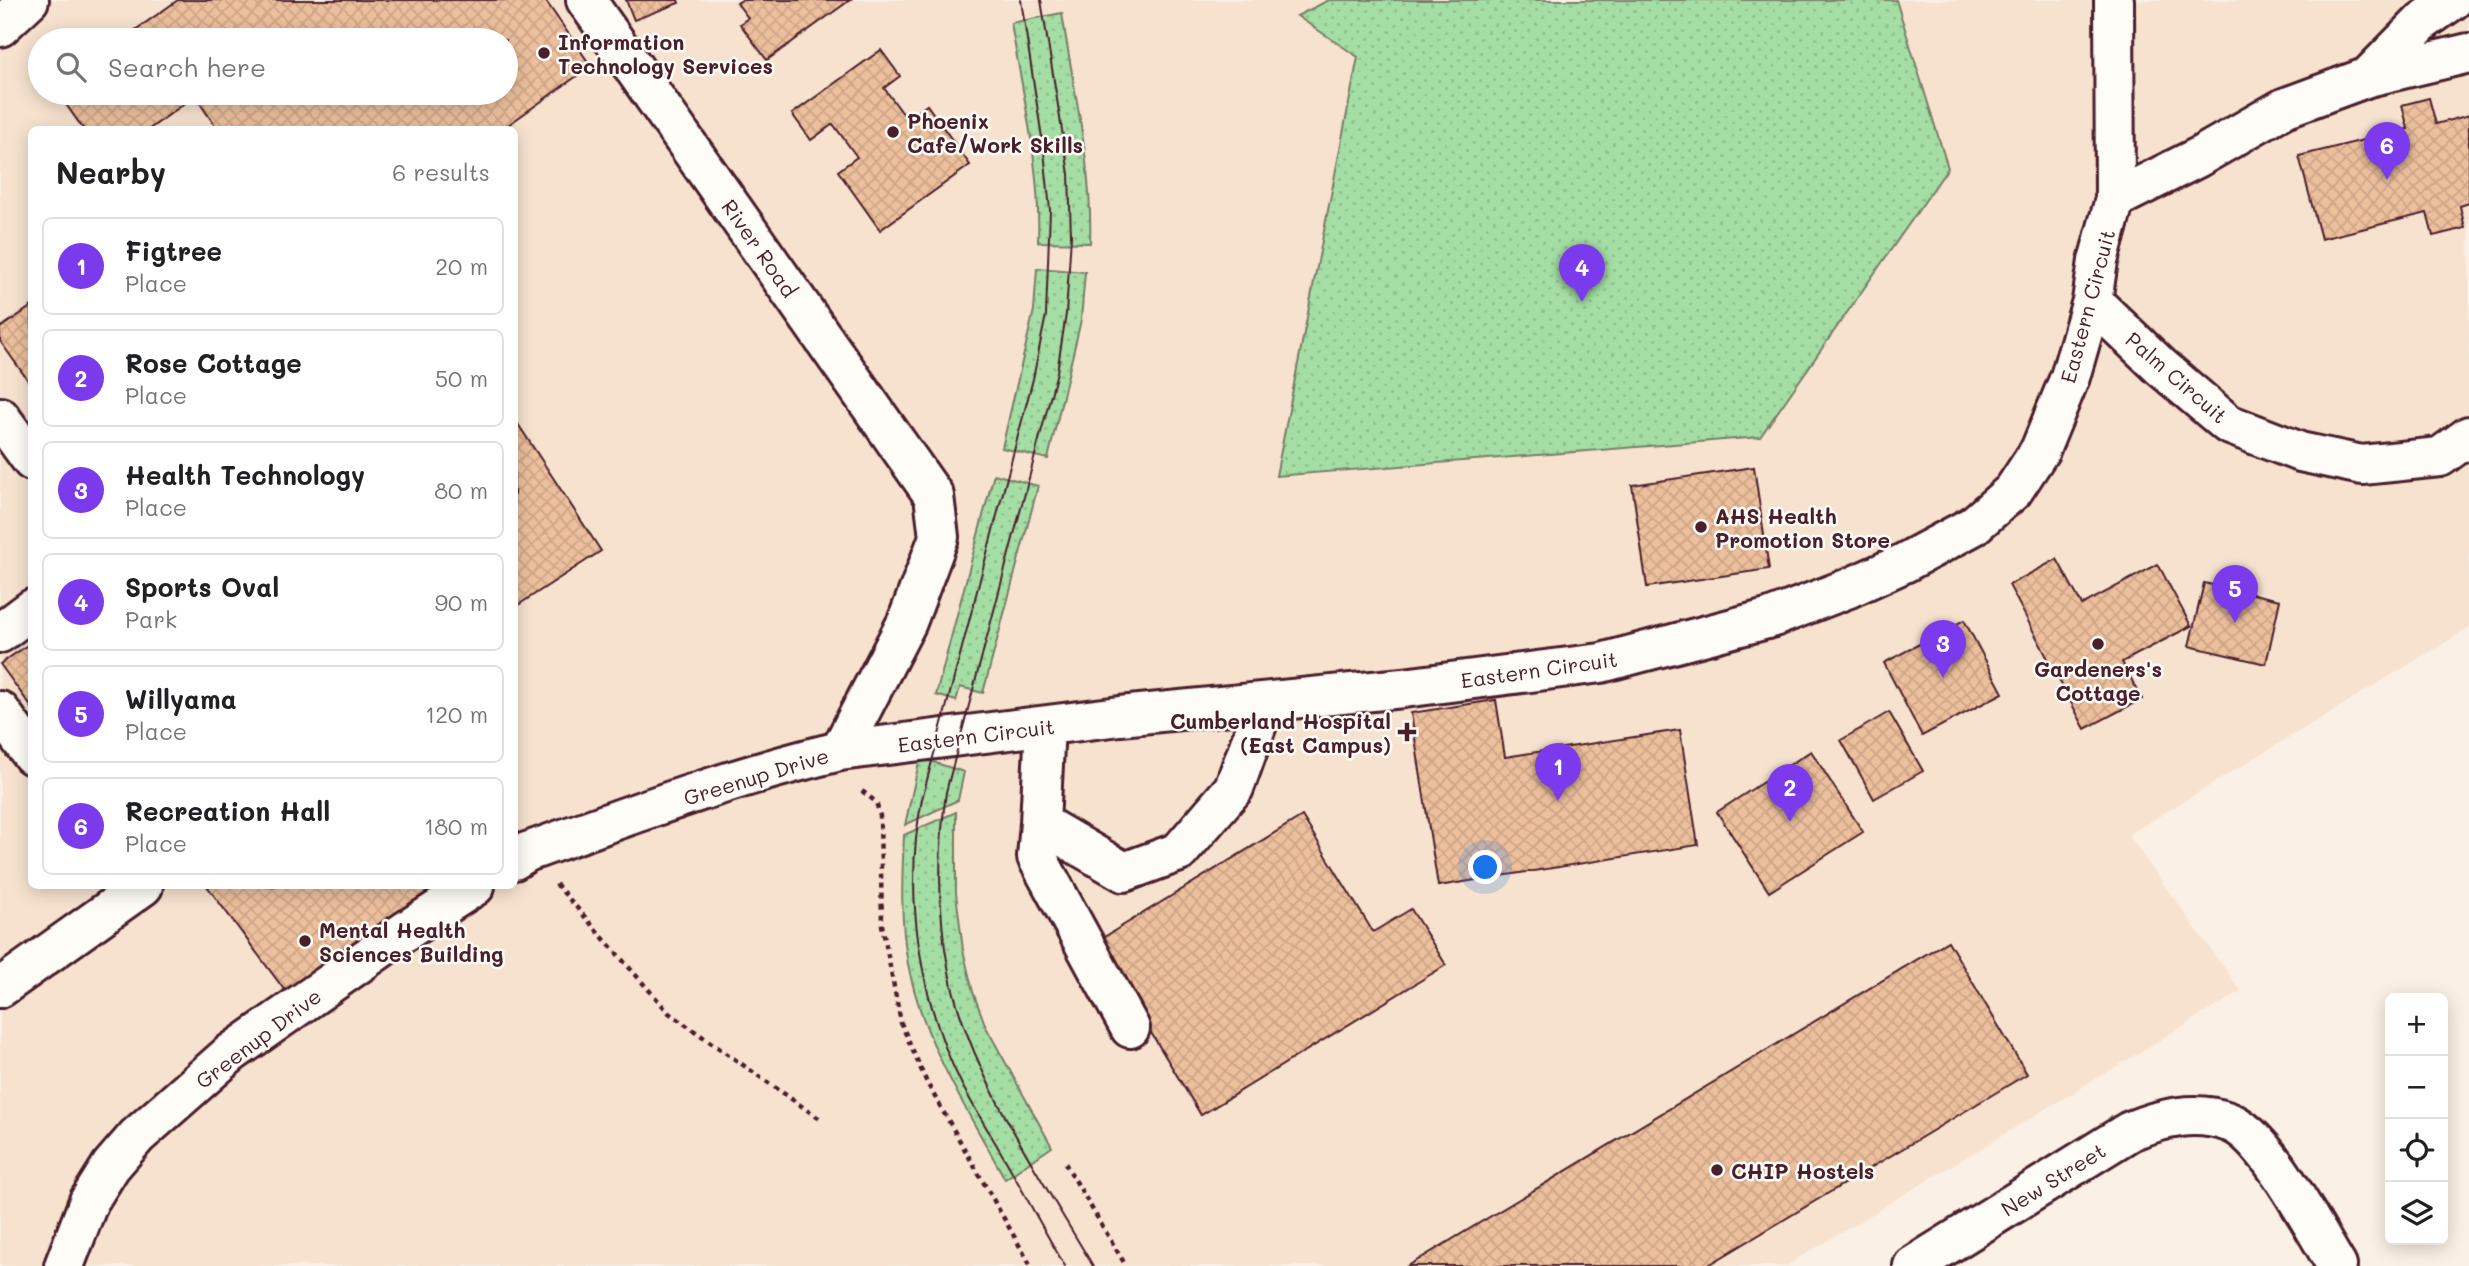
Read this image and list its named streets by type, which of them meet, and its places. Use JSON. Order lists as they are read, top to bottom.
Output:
{
  "streets": {
    "street": [
      "River Road",
      "Eastern Circuit",
      "Palm Circuit",
      "Greenup Drive",
      "New Street"
    ]
  },
  "crossings": [
    ["River Road", "Eastern Circuit"],
    ["River Road", "Greenup Drive"],
    ["Eastern Circuit", "Palm Circuit"],
    ["Eastern Circuit", "Greenup Drive"]
  ],
  "places": {
    "other": [
      "Information Technology Services",
      "Phoenix Cafe/Work Skills",
      "AHS Health Promotion Store",
      "Gardeners's Cottage",
      "Mental Health Sciences Building",
      "CHIP Hostels"
    ],
    "health": ["Cumberland Hospital (East Campus)"]
  },
  "page": {
    "search": "Search here",
    "pins": [
      "6",
      "4",
      "5",
      "3",
      "1",
      "2"
    ],
    "heading": ["Nearby", "6 results"],
    "list": [
      {
        "mark": "1",
        "name": "Figtree",
        "note": "Place",
        "value": "20 m"
      },
      {
        "mark": "2",
        "name": "Rose Cottage",
        "note": "Place",
        "value": "50 m"
      },
      {
        "mark": "3",
        "name": "Health Technology",
        "note": "Place",
        "value": "80 m"
      },
      {
        "mark": "4",
        "name": "Sports Oval",
        "note": "Park",
        "value": "90 m"
      },
      {
        "mark": "5",
        "name": "Willyama",
        "note": "Place",
        "value": "120 m"
      },
      {
        "mark": "6",
        "name": "Recreation Hall",
        "note": "Place",
        "value": "180 m"
      }
    ],
    "map_buttons": ["+", "−"]
  }
}
